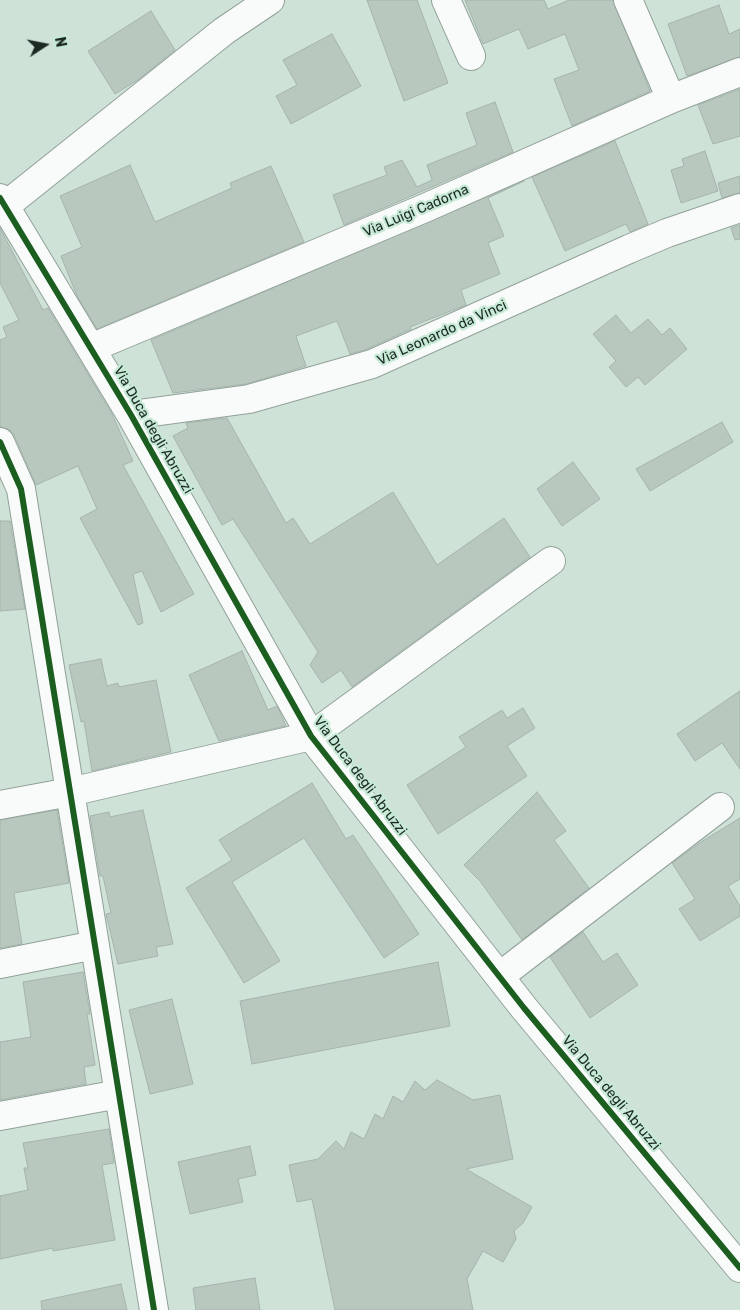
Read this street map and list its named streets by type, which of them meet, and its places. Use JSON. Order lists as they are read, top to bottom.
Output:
{
  "streets": {
    "street": ["Via Luigi Cadorna", "Via Leonardo da Vinci", "Via Duca degli Abruzzi"]
  },
  "crossings": [
    ["Via Luigi Cadorna", "Via Duca degli Abruzzi"],
    ["Via Leonardo da Vinci", "Via Duca degli Abruzzi"]
  ],
  "north": "right"
}
